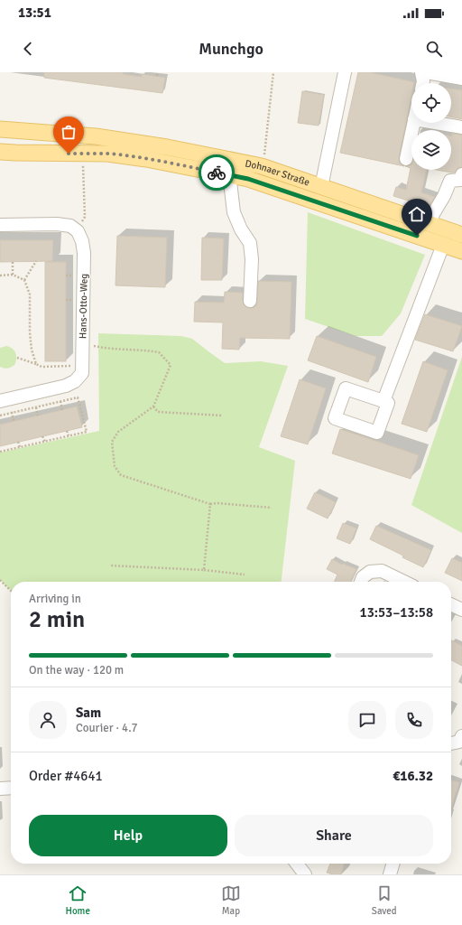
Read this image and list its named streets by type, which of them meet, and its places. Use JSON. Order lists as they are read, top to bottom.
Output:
{
  "streets": {
    "main road": ["Dohnaer Straße"],
    "street": ["Hans-Otto-Weg"]
  },
  "page": {
    "status": "13:51",
    "header": "Munchgo",
    "heading": ["2 min", "Arriving in", "13:53–13:58"],
    "panel": [
      "Sam",
      "Courier · 4.7",
      "Order #4641",
      "€16.32"
    ],
    "bar": "On the way · 120 m",
    "buttons": ["Help", "Share"],
    "tabs": ["Home", "Map", "Saved"]
  }
}
